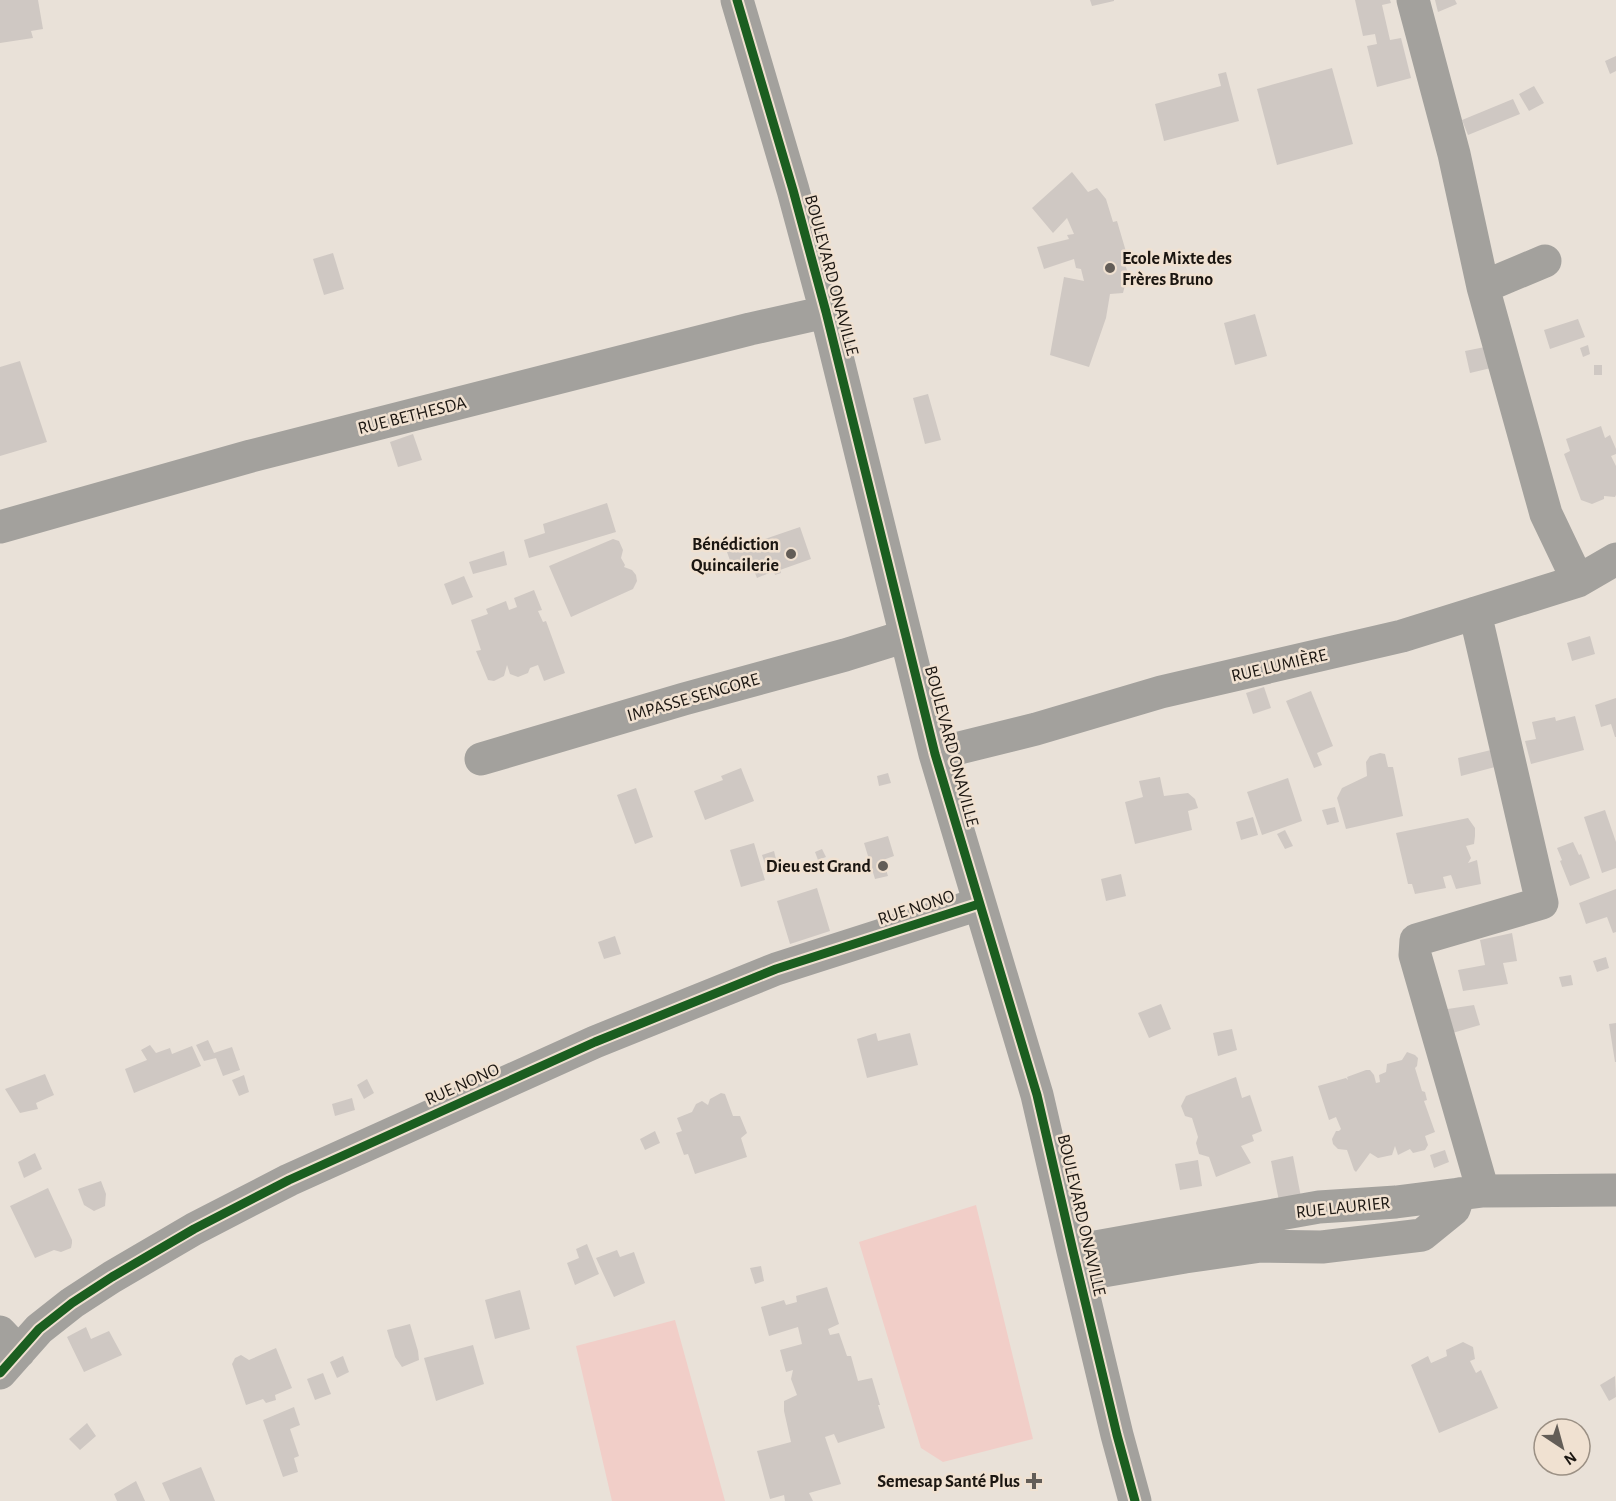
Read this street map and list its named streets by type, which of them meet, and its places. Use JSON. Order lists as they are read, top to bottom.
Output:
{
  "streets": {
    "street": [
      "BOULEVARD ONAVILLE",
      "RUE BETHESDA",
      "RUE LUMIÈRE",
      "IMPASSE SENGORE",
      "RUE NONO",
      "RUE LAURIER"
    ]
  },
  "crossings": [
    ["BOULEVARD ONAVILLE", "RUE BETHESDA"],
    ["BOULEVARD ONAVILLE", "RUE LUMIÈRE"],
    ["BOULEVARD ONAVILLE", "IMPASSE SENGORE"],
    ["BOULEVARD ONAVILLE", "RUE NONO"],
    ["BOULEVARD ONAVILLE", "RUE LAURIER"]
  ],
  "places": {
    "other": ["Ecole Mixte des Frères Bruno", "Bénédiction Quincailerie", "Dieu est Grand"],
    "health": ["Semesap Santé Plus"]
  },
  "north": "bottom right"
}
